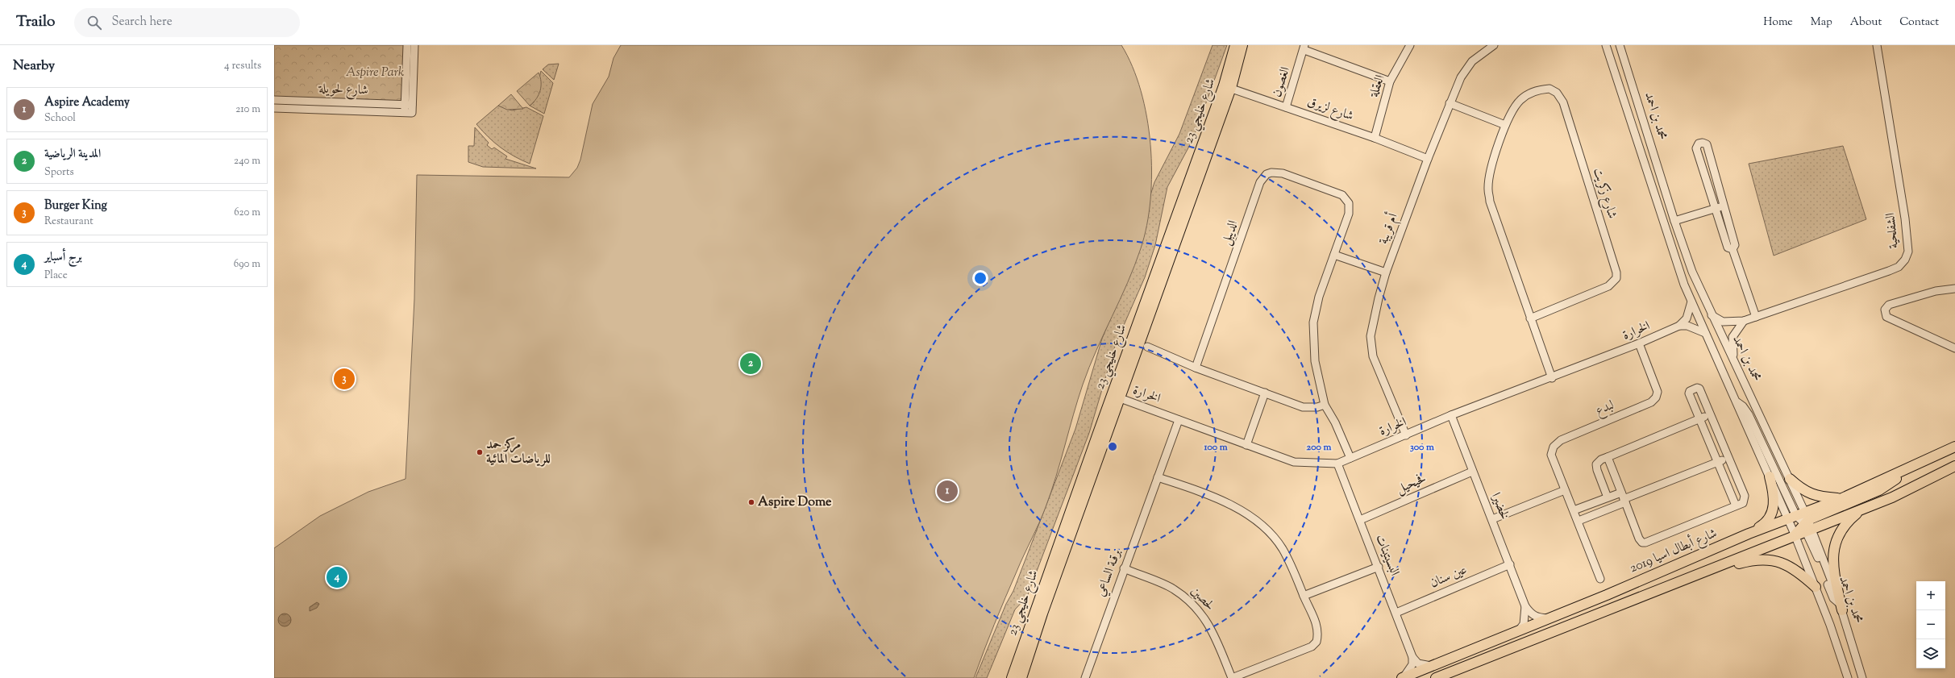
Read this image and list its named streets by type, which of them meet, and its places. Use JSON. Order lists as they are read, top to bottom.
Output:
{
  "streets": {
    "main road": ["شارع خليجي 23", "شارع أبطال اسيا 2019"],
    "street": [
      "الغصون",
      "العقلة",
      "شارع لحويلة",
      "شارع لزيرق",
      "محمد بن احمد",
      "شارع زكريت",
      "أم قريبة",
      "الشفلحية",
      "الديبل",
      "الخرارة",
      "لبدع",
      "فحيحيل",
      "لخضيرا",
      "البسيتينات",
      "برقـة الساعي",
      "عين سنان",
      "لحصين"
    ]
  },
  "crossings": [
    ["الغصون", "شارع لزيرق"],
    ["العقلة", "شارع لزيرق"],
    ["شارع لزيرق", "شارع خليجي 23"],
    ["شارع لزيرق", "أم قريبة"],
    ["شارع خليجي 23", "الخرارة"],
    ["محمد بن احمد", "الشفلحية"],
    ["محمد بن احمد", "شارع أبطال اسيا 2019"],
    ["شارع زكريت", "الخرارة"],
    ["أم قريبة", "الخرارة"],
    ["الديبل", "الخرارة"],
    ["الخرارة", "لبدع"],
    ["الخرارة", "لخضيرا"],
    ["الخرارة", "البسيتينات"],
    ["الخرارة", "برقـة الساعي"],
    ["فحيحيل", "لخضيرا"],
    ["فحيحيل", "البسيتينات"],
    ["لخضيرا", "شارع أبطال اسيا 2019"],
    ["لخضيرا", "عين سنان"],
    ["البسيتينات", "عين سنان"],
    ["برقـة الساعي", "لحصين"]
  ],
  "parks": ["Aspire Park"],
  "places": ["مركز حمد للرياضات المائية", "Aspire Dome"],
  "page": {
    "header": "Trailo",
    "search": "Search here",
    "nav": [
      "Home",
      "Map",
      "About",
      "Contact"
    ],
    "heading": ["Nearby", "4 results"],
    "list": [
      {
        "mark": "1",
        "name": "Aspire Academy",
        "note": "School",
        "value": "210 m"
      },
      {
        "mark": "2",
        "name": "المدينة الرياضية",
        "note": "Sports",
        "value": "240 m"
      },
      {
        "mark": "3",
        "name": "Burger King",
        "note": "Restaurant",
        "value": "620 m"
      },
      {
        "mark": "4",
        "name": "برج أسباير",
        "note": "Place",
        "value": "690 m"
      }
    ],
    "pins": [
      "2",
      "3",
      "1",
      "4"
    ],
    "map_buttons": ["+", "−"]
  },
  "rings": ["100 m", "200 m", "300 m"]
}
